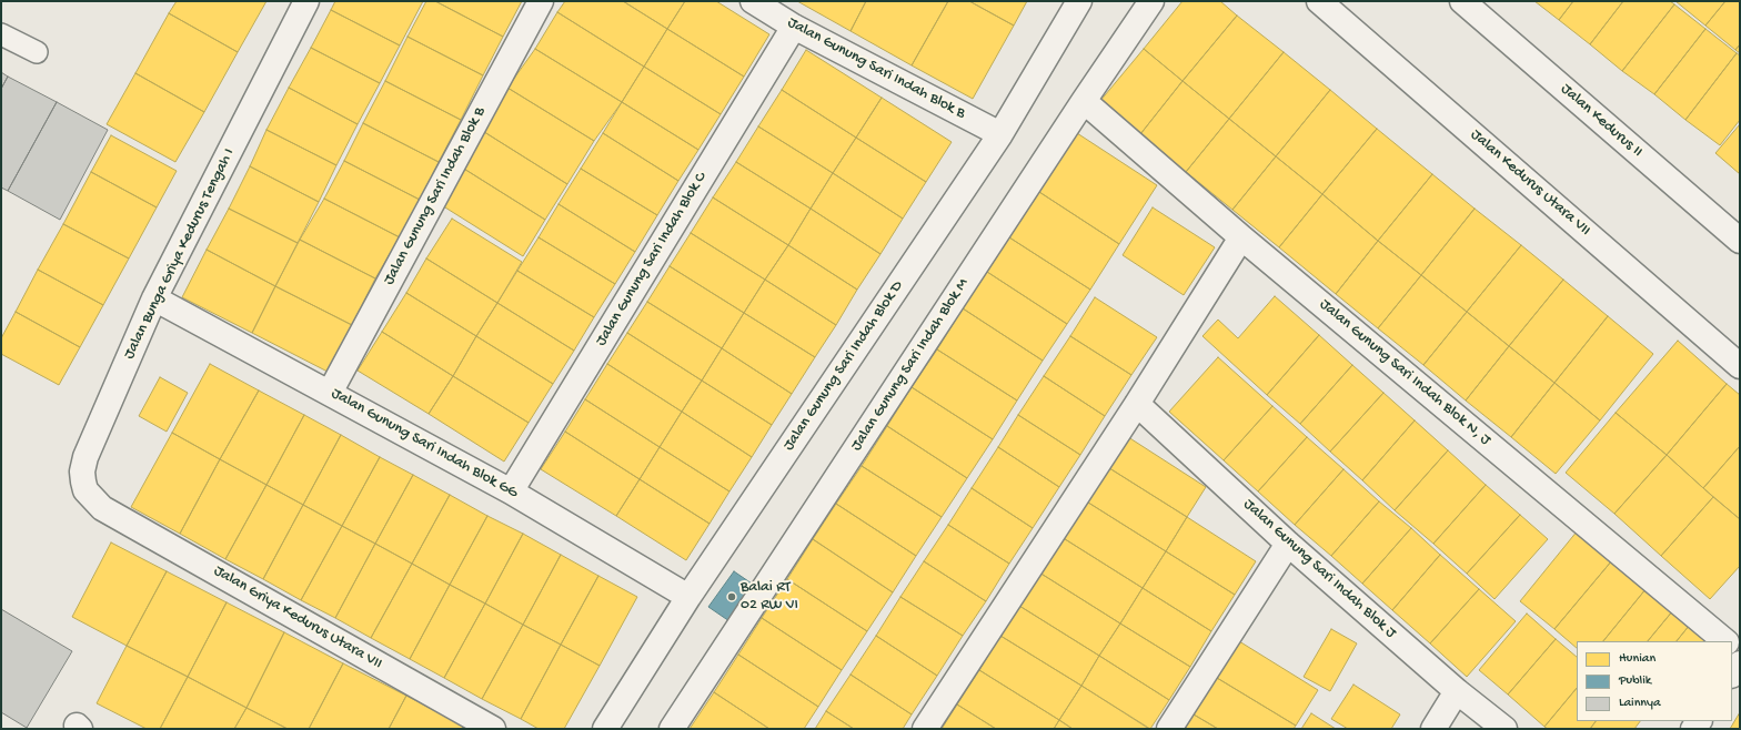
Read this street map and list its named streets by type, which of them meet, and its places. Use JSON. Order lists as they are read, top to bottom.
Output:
{
  "streets": {
    "street": [
      "Jalan Gunung Sari Indah Blok B",
      "Jalan Kedurus II",
      "Jalan Kedurus Utara VII",
      "Jalan Bunga Griya Kedurus Tengah I",
      "Jalan Gunung Sari Indah Blok C",
      "Jalan Gunung Sari Indah Blok M",
      "Jalan Gunung Sari Indah Blok D",
      "Jalan Gunung Sari Indah Blok N, J",
      "Jalan Gunung Sari Indah Blok GG",
      "Jalan Gunung Sari Indah Blok J",
      "Jalan Griya Kedurus Utara VII"
    ]
  },
  "crossings": [
    ["Jalan Gunung Sari Indah Blok B", "Jalan Gunung Sari Indah Blok C"],
    ["Jalan Gunung Sari Indah Blok B", "Jalan Gunung Sari Indah Blok D"],
    ["Jalan Gunung Sari Indah Blok B", "Jalan Gunung Sari Indah Blok GG"],
    ["Jalan Bunga Griya Kedurus Tengah I", "Jalan Gunung Sari Indah Blok GG"],
    ["Jalan Bunga Griya Kedurus Tengah I", "Jalan Griya Kedurus Utara VII"],
    ["Jalan Gunung Sari Indah Blok C", "Jalan Gunung Sari Indah Blok GG"],
    ["Jalan Gunung Sari Indah Blok M", "Jalan Gunung Sari Indah Blok N, J"],
    ["Jalan Gunung Sari Indah Blok D", "Jalan Gunung Sari Indah Blok GG"]
  ],
  "places": ["Balai RT 02 RW VI"],
  "legend": ["Hunian", "Publik", "Lainnya"]
}
